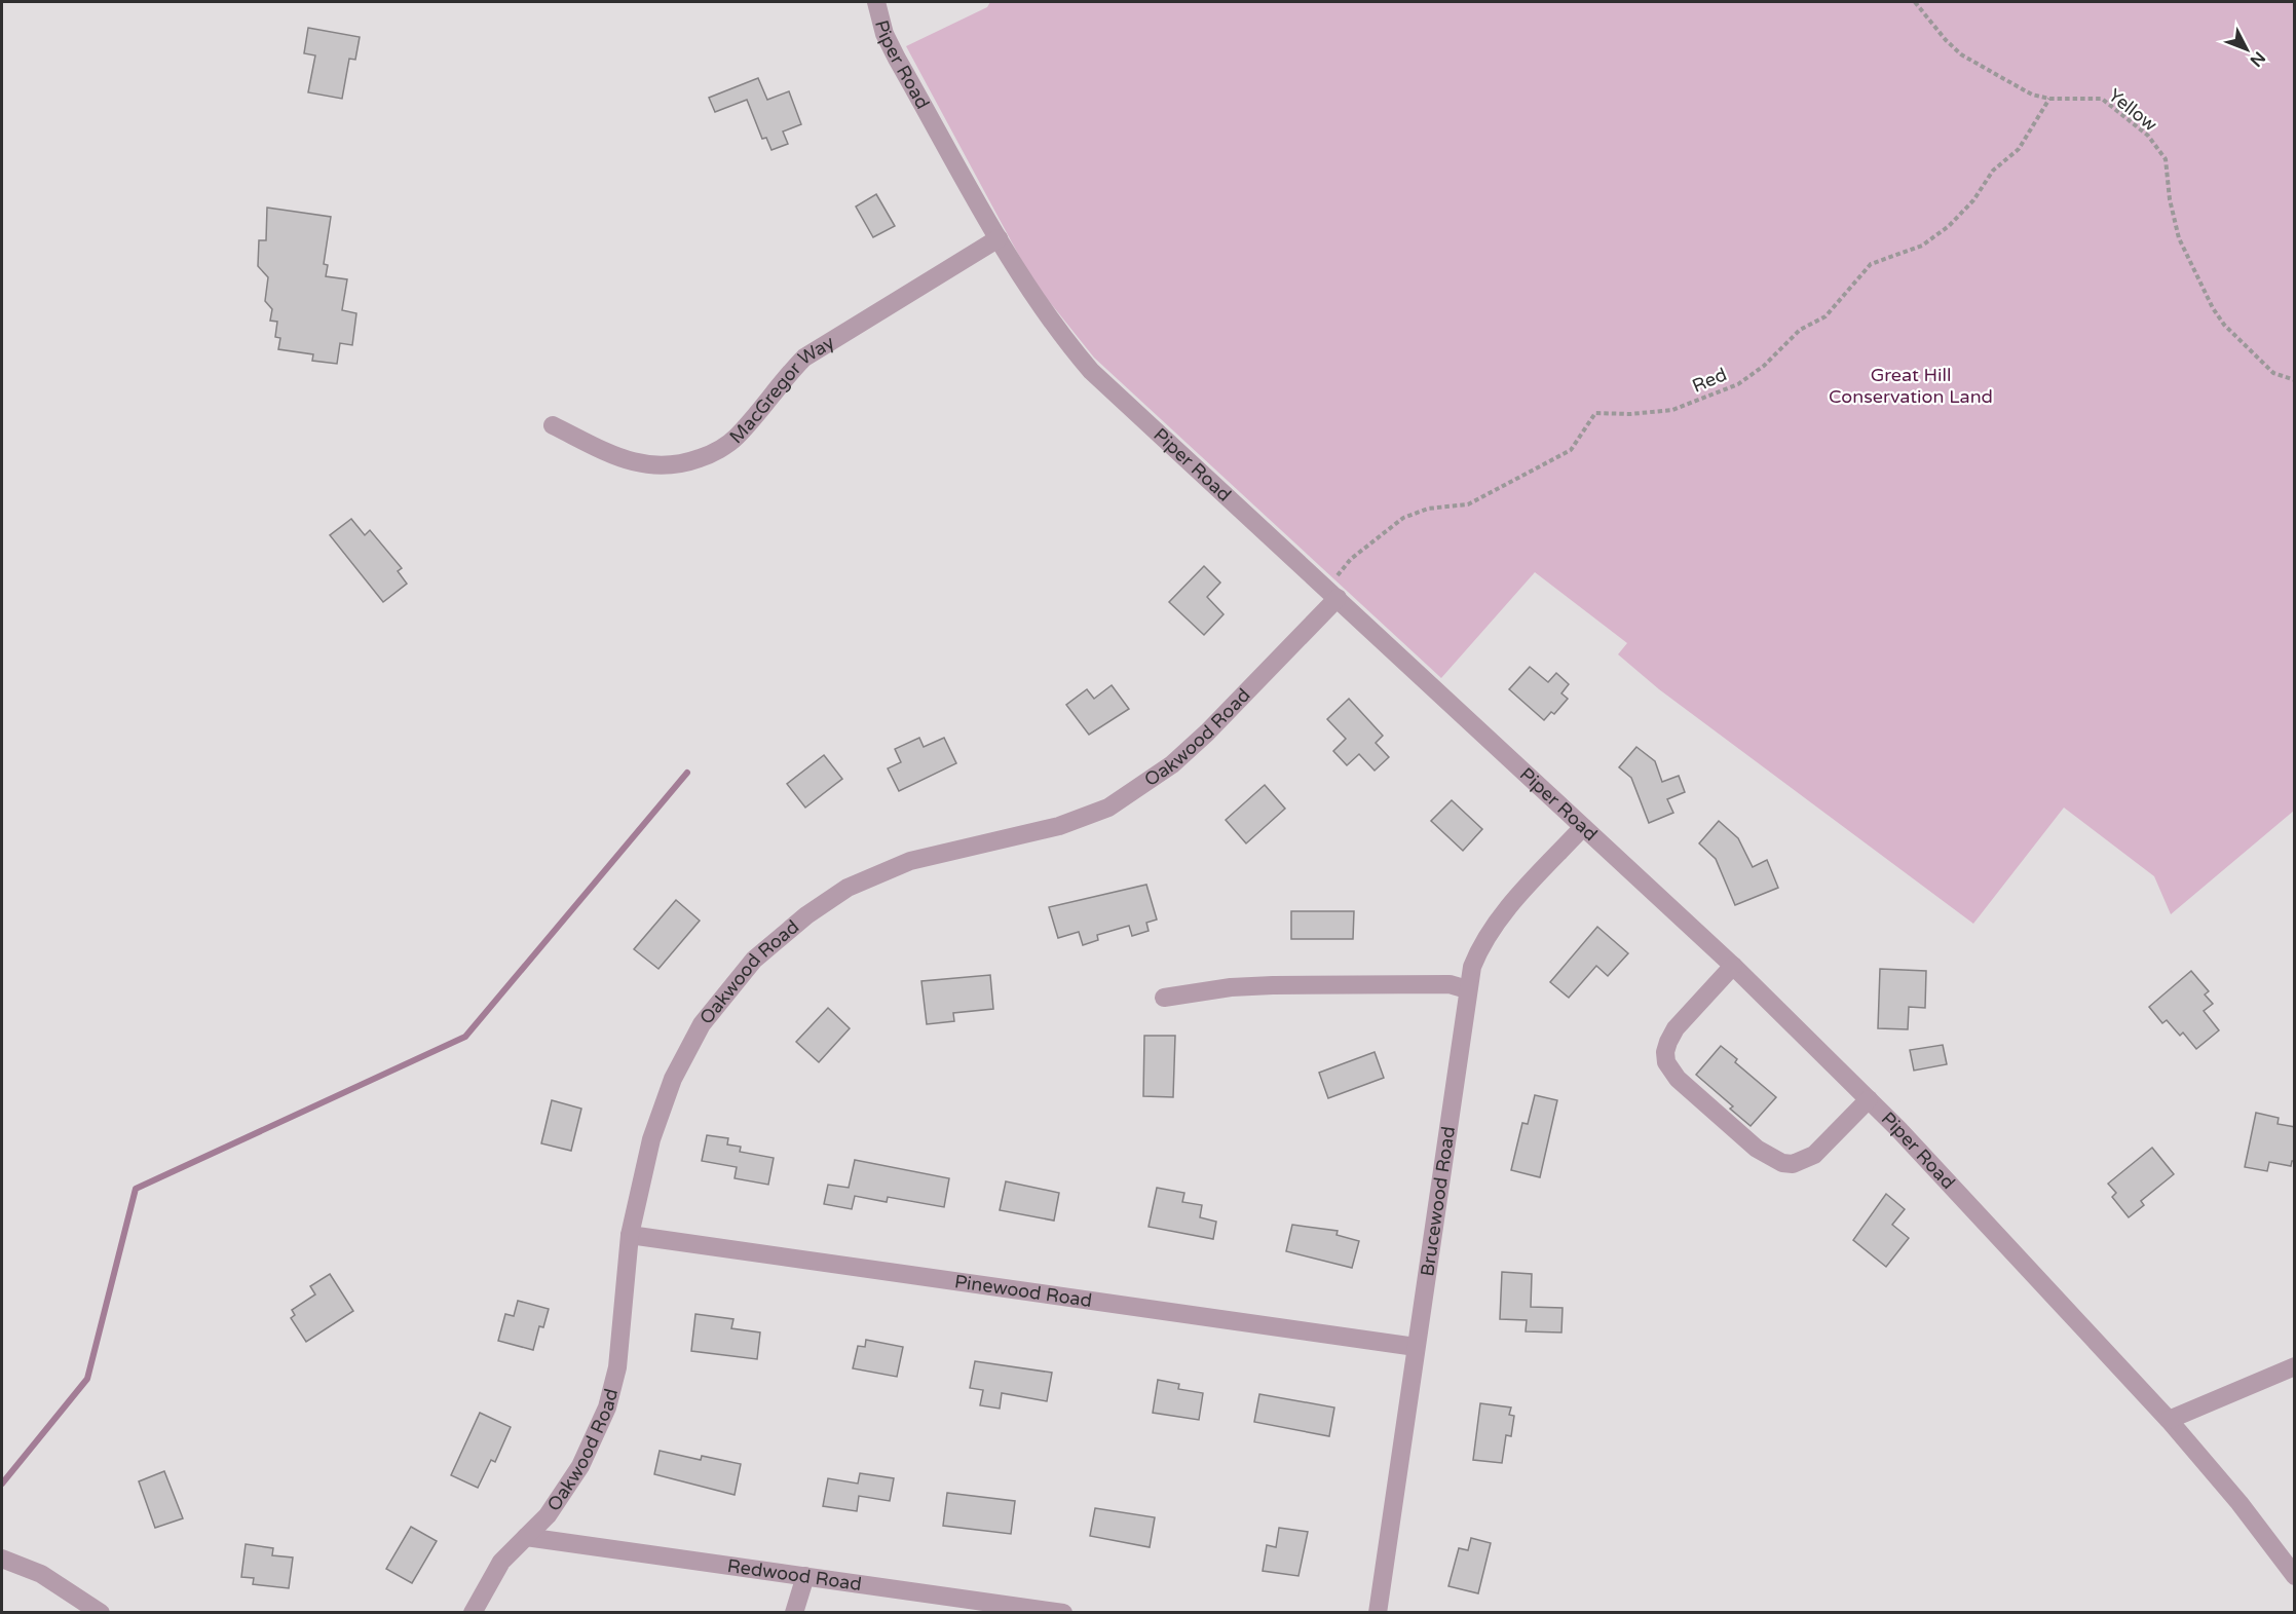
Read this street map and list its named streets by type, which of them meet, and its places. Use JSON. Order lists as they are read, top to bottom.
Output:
{
  "streets": {
    "street": [
      "Piper Road",
      "MacGregor Way",
      "Oakwood Road",
      "Brucewood Road",
      "Pinewood Road",
      "Redwood Road"
    ],
    "path": ["Yellow", "Red"]
  },
  "crossings": [
    ["Piper Road", "Red"],
    ["Piper Road", "MacGregor Way"],
    ["Piper Road", "Oakwood Road"],
    ["Piper Road", "Brucewood Road"],
    ["Yellow", "Red"],
    ["Red", "Oakwood Road"],
    ["Oakwood Road", "Pinewood Road"],
    ["Oakwood Road", "Redwood Road"],
    ["Brucewood Road", "Pinewood Road"]
  ],
  "parks": ["Great Hill Conservation Land"],
  "north": "bottom right"
}
